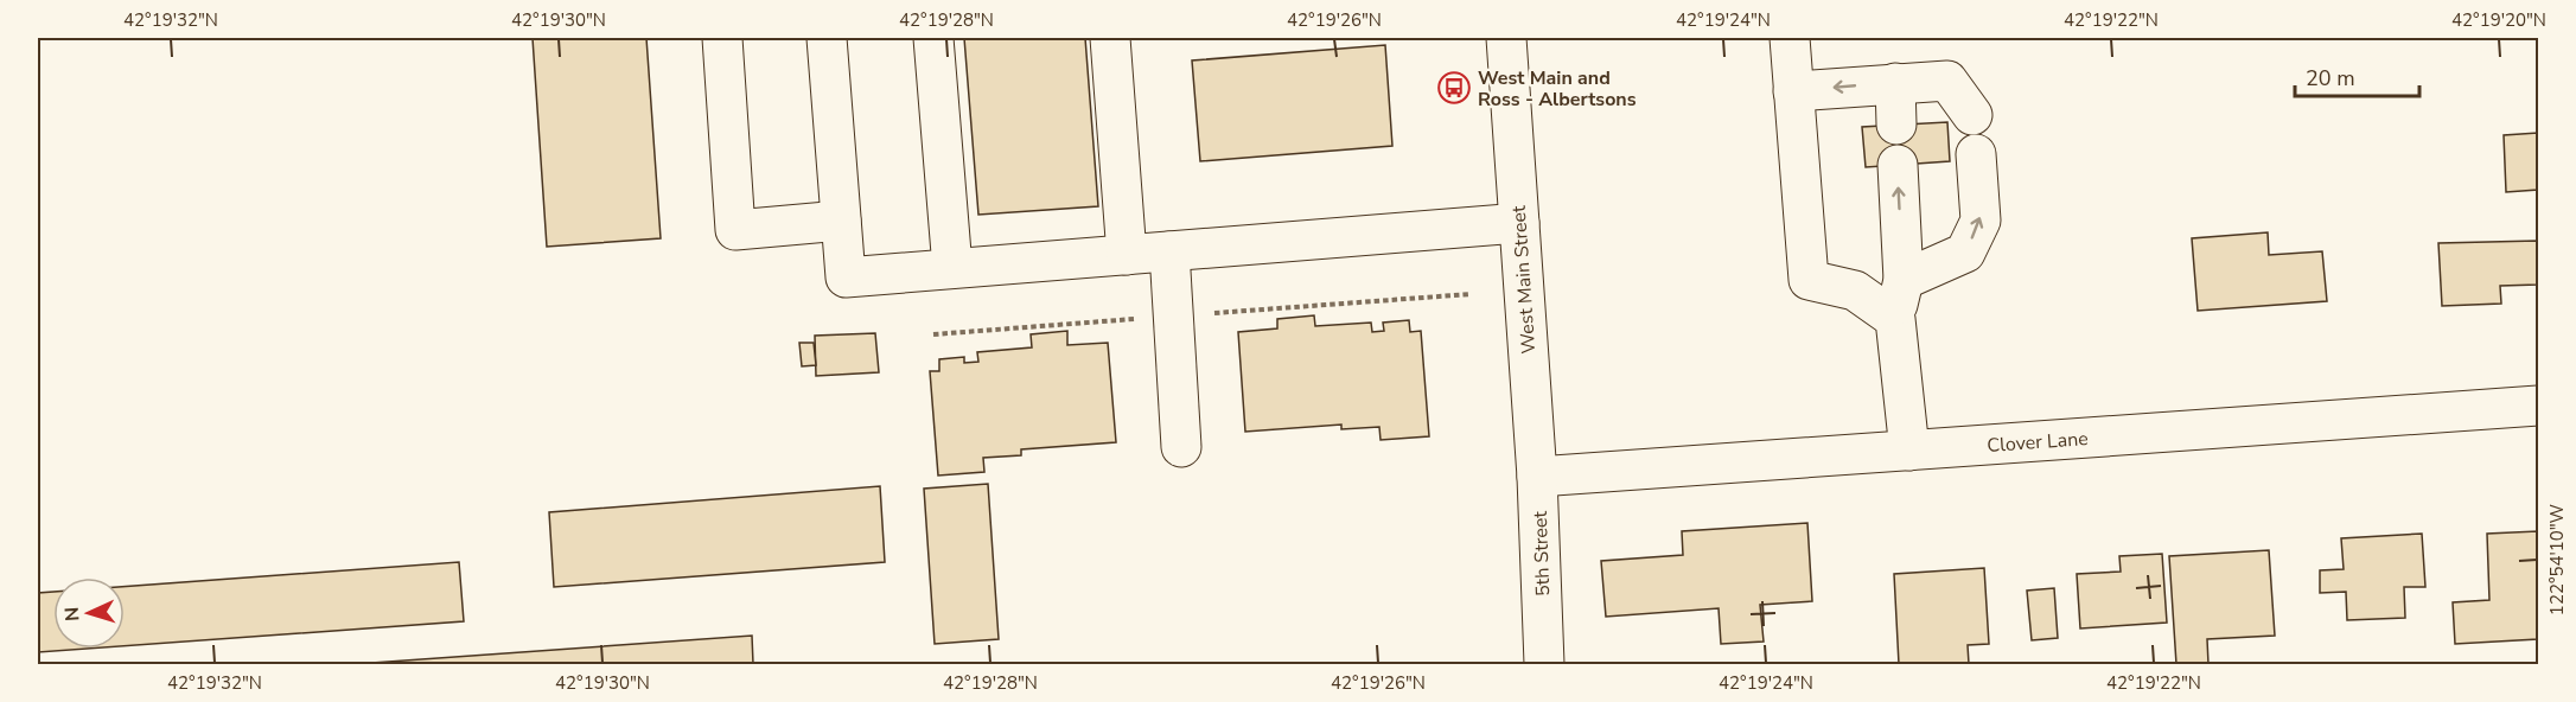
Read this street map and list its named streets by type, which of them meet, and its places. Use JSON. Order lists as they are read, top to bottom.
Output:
{
  "streets": {
    "street": ["West Main Street", "Clover Lane", "5th Street"]
  },
  "crossings": [
    ["West Main Street", "Clover Lane"],
    ["West Main Street", "5th Street"],
    ["Clover Lane", "5th Street"]
  ],
  "places": {
    "bus stop": ["West Main and Ross - Albertsons"]
  },
  "scale_bar": "20 m",
  "north": "left",
  "coordinates": [
    "42°19'32\"N",
    "42°19'30\"N",
    "42°19'28\"N",
    "42°19'26\"N",
    "42°19'24\"N",
    "42°19'22\"N",
    "42°19'20\"N",
    "122°54'10\"W"
  ]
}
